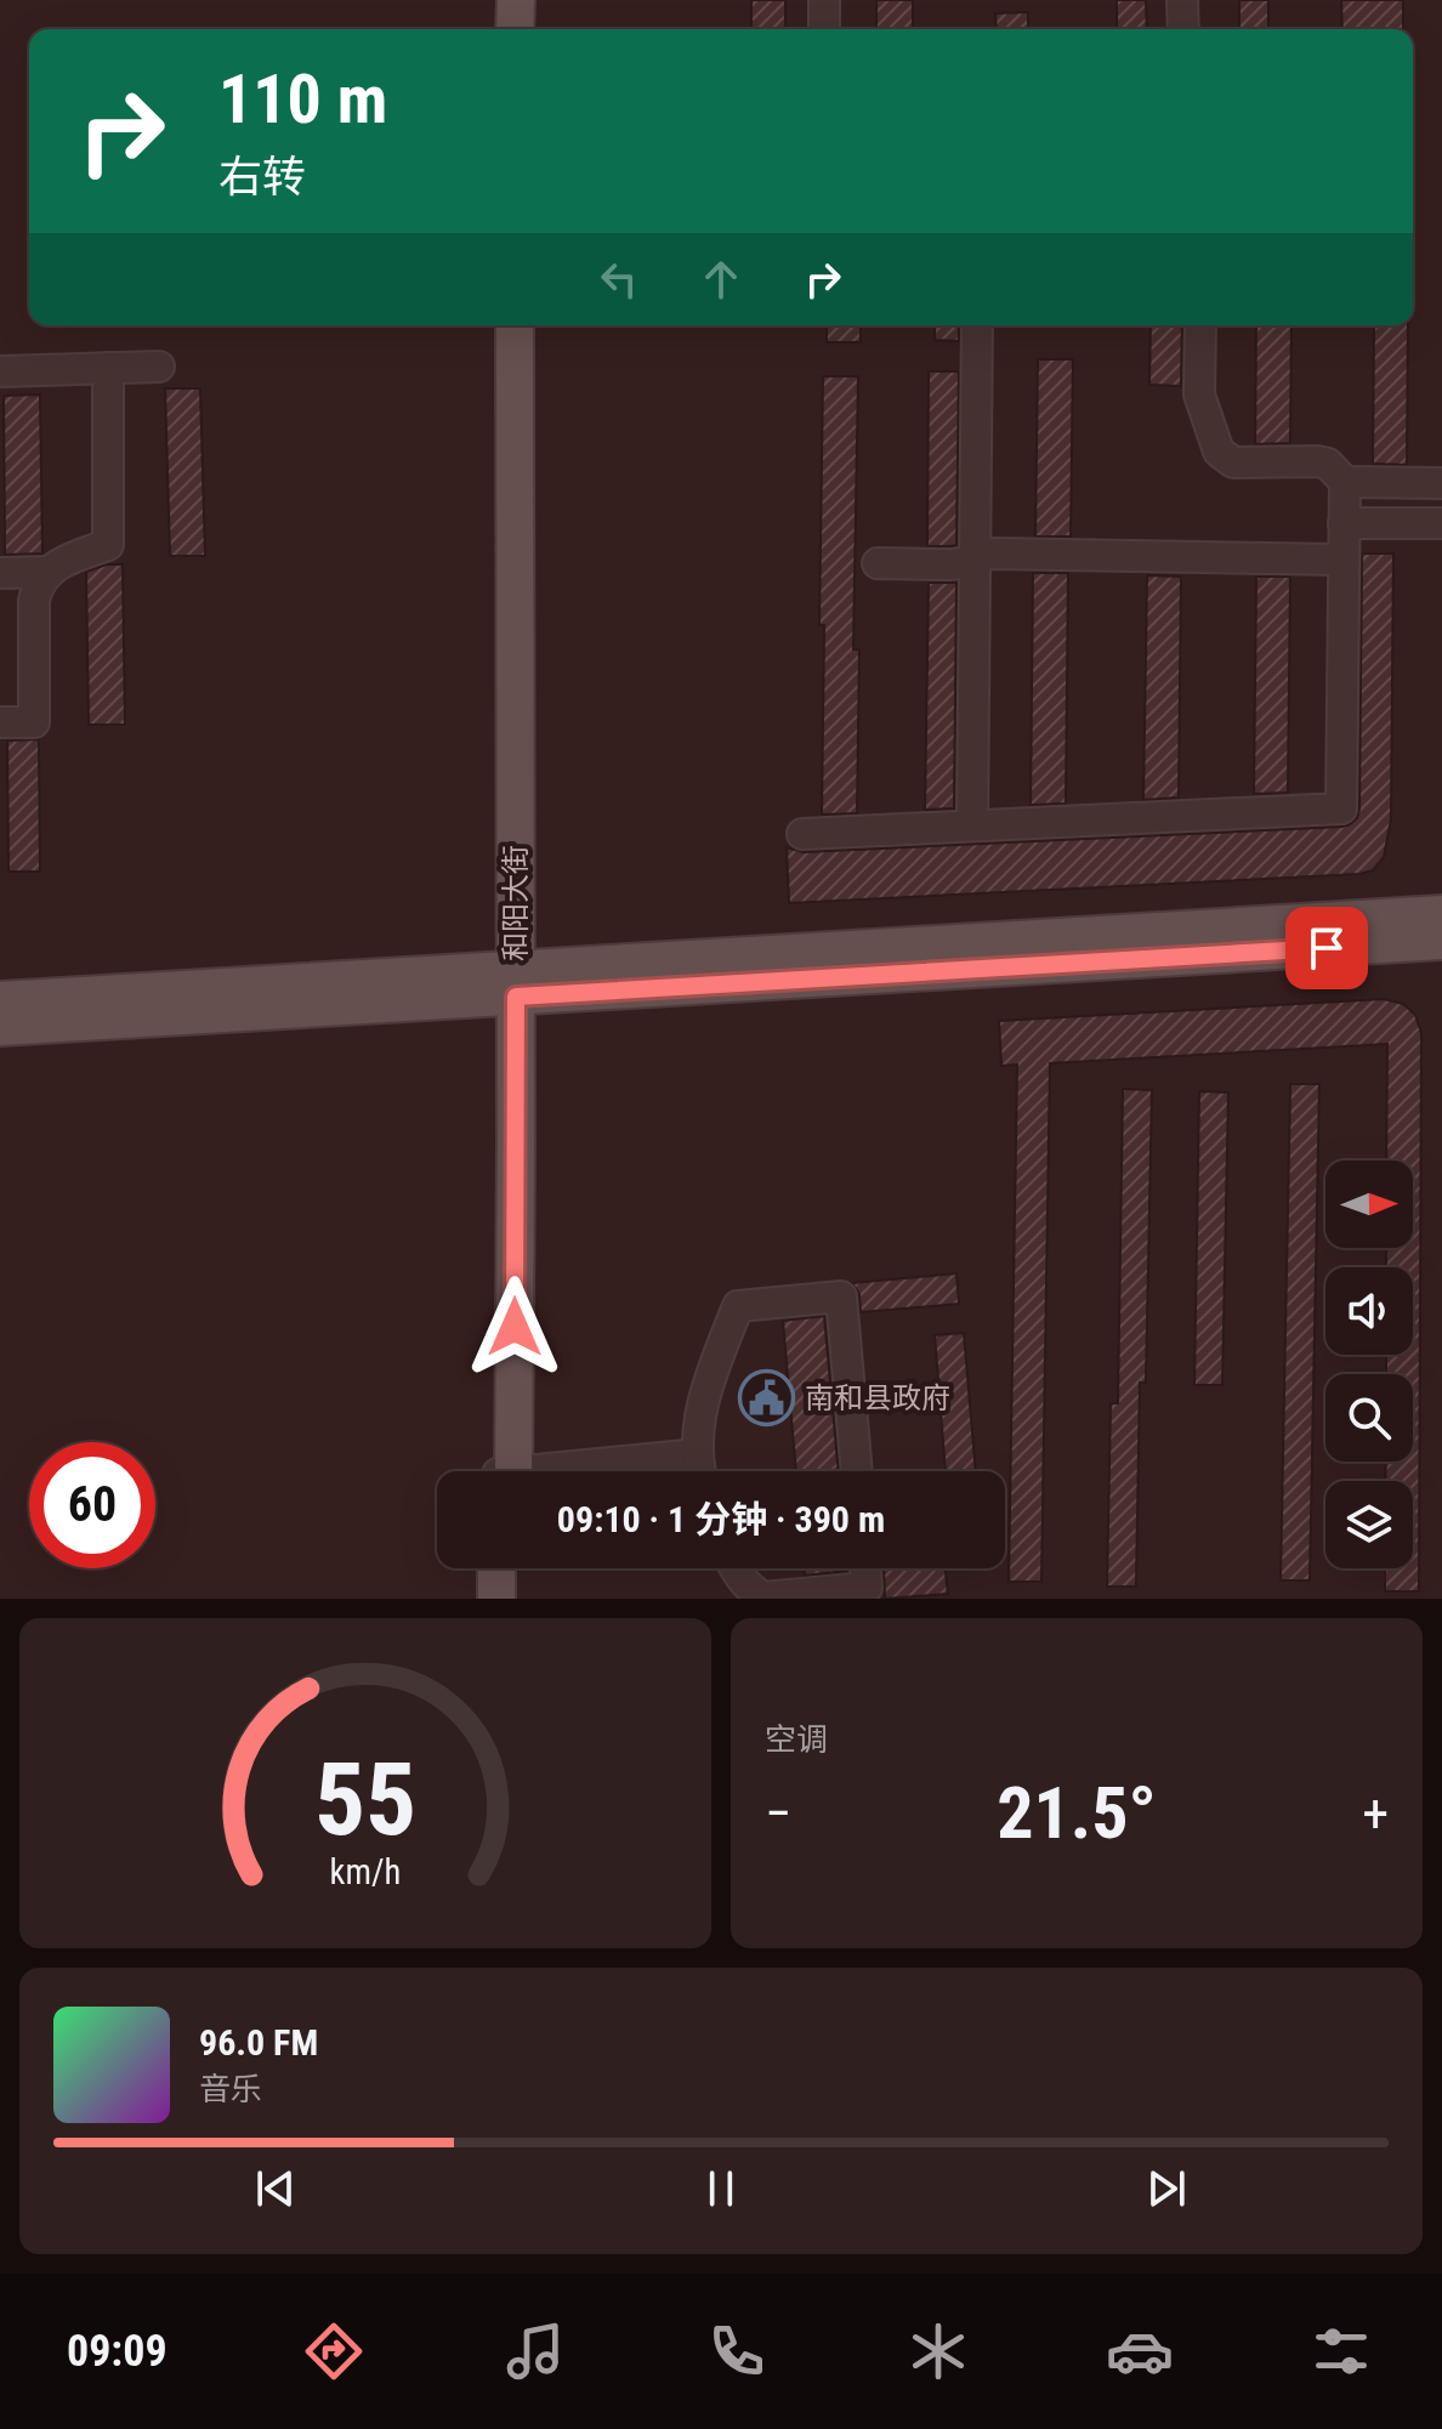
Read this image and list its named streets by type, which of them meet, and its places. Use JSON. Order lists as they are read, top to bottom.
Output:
{
  "streets": {
    "main road": ["和阳大街"]
  },
  "places": {
    "public building": ["南和县政府"]
  },
  "north": "right",
  "page": {
    "turn": ["110 m", "右转"],
    "limit": "60",
    "trip": "09:10 · 1 分钟 · 390 m",
    "tile": "空调",
    "heat": ["−", "21.5°", "+"],
    "song": ["96.0 FM", "音乐"],
    "tabs": "09:09",
    "gauge": ["55", "km/h"]
  }
}
